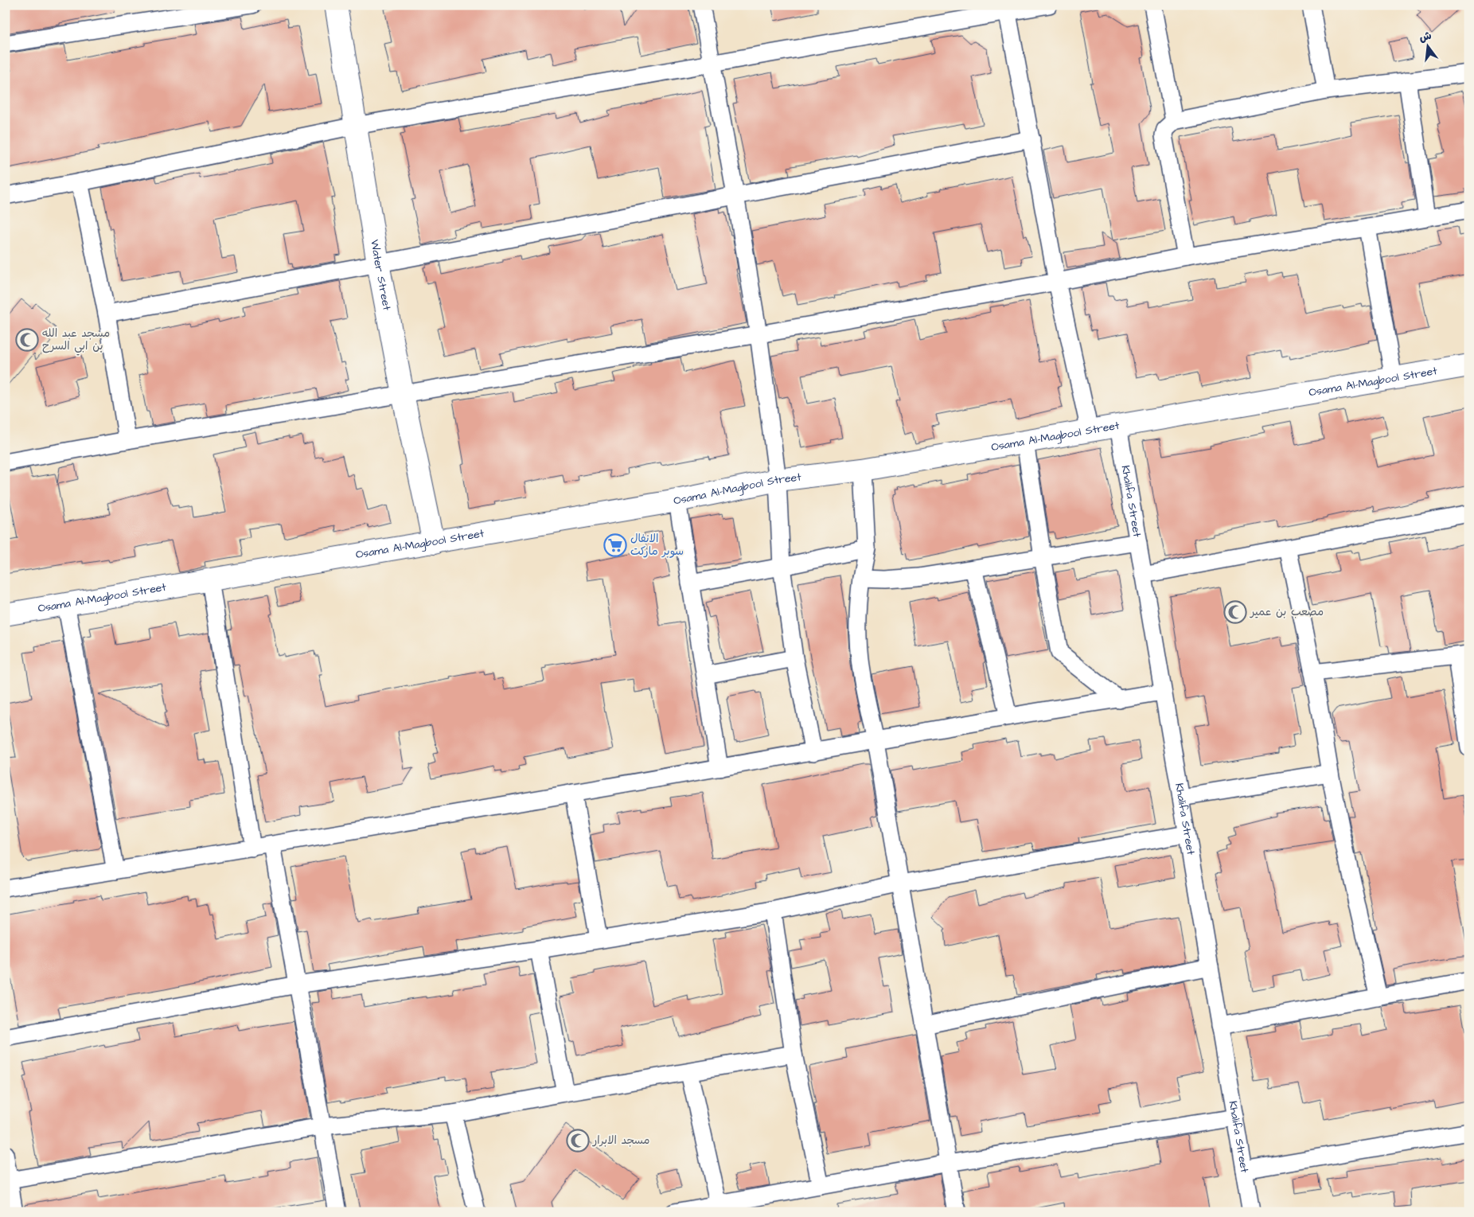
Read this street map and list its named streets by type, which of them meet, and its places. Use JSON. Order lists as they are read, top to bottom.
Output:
{
  "streets": {
    "street": ["Water Street", "Osama Al-Magbool Street", "Khalifa Street"]
  },
  "crossings": [
    ["Water Street", "Osama Al-Magbool Street"],
    ["Osama Al-Magbool Street", "Khalifa Street"]
  ],
  "places": {
    "mosque": ["مسجد عبد الله بن ابي السرح", "مصعب بن عمير", "مسجد الابرار"],
    "supermarket": ["الانفال سوبر ماركت"]
  },
  "north": "top"
}
